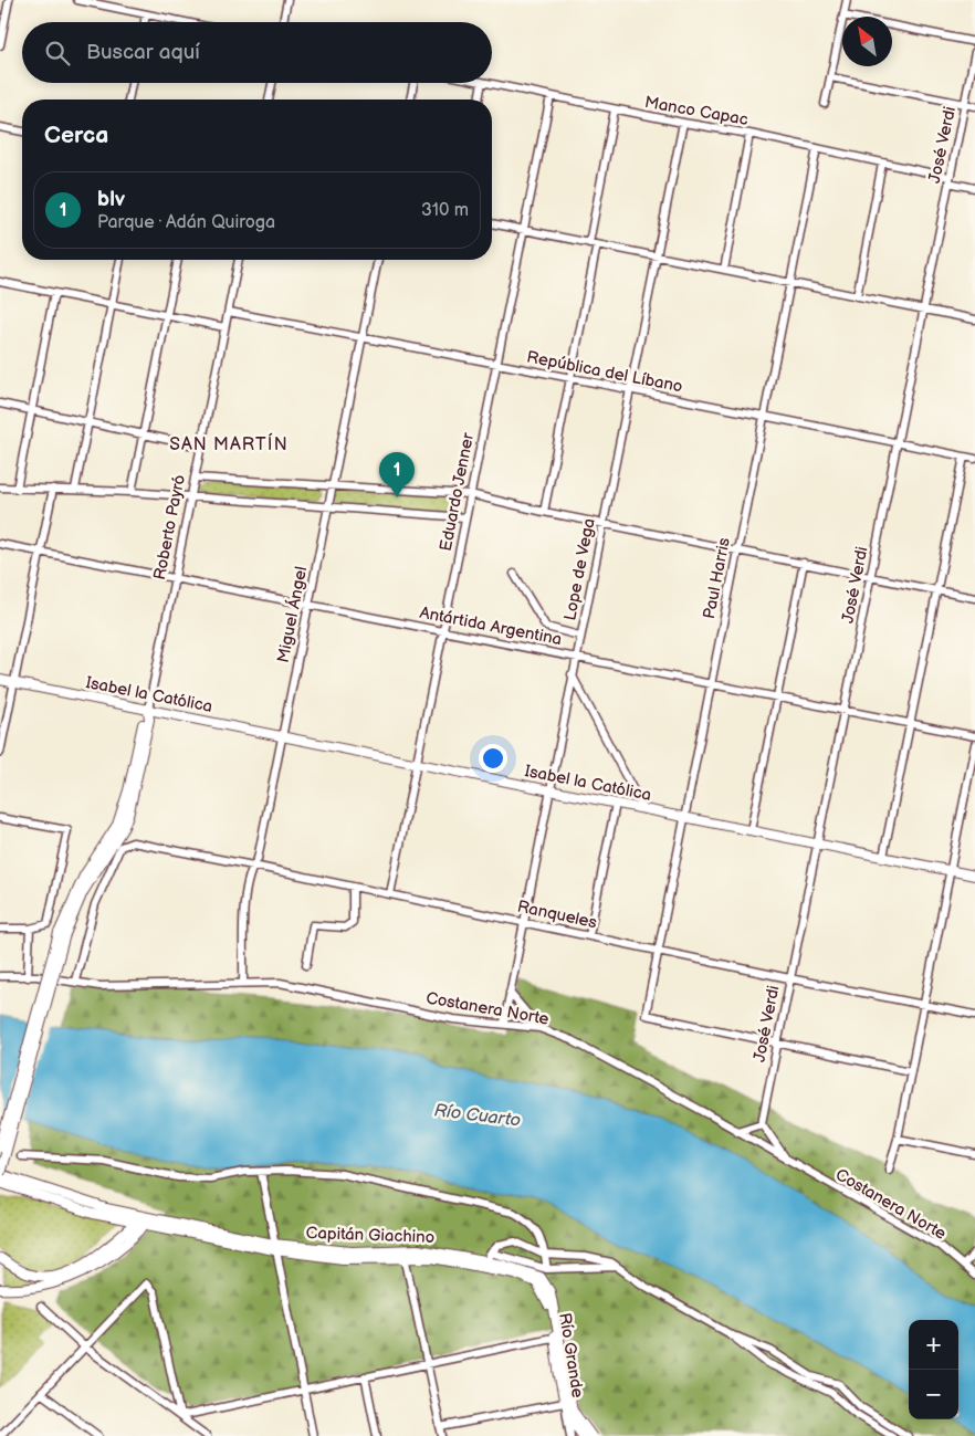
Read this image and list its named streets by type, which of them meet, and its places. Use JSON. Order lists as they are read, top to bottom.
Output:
{
  "streets": {
    "main road": [
      "Roberto Payró",
      "Isabel la Católica",
      "Capitán Giachino",
      "Río Grande"
    ],
    "street": [
      "Manco Capac",
      "José Verdi",
      "República del Líbano",
      "Eduardo Jenner",
      "Lope de Vega",
      "Paul Harris",
      "Miguel Ángel",
      "Antártida Argentina",
      "Ranqueles",
      "Costanera Norte"
    ]
  },
  "crossings": [
    ["Manco Capac", "José Verdi"],
    ["Manco Capac", "Eduardo Jenner"],
    ["Manco Capac", "Lope de Vega"],
    ["Manco Capac", "Paul Harris"],
    ["José Verdi", "República del Líbano"],
    ["José Verdi", "Paul Harris"],
    ["José Verdi", "Antártida Argentina"],
    ["José Verdi", "Isabel la Católica"],
    ["José Verdi", "Ranqueles"],
    ["República del Líbano", "Eduardo Jenner"],
    ["República del Líbano", "Roberto Payró"],
    ["República del Líbano", "Lope de Vega"],
    ["República del Líbano", "Paul Harris"],
    ["República del Líbano", "Miguel Ángel"],
    ["Eduardo Jenner", "Antártida Argentina"],
    ["Eduardo Jenner", "Isabel la Católica"],
    ["Eduardo Jenner", "Ranqueles"],
    ["Roberto Payró", "Antártida Argentina"],
    ["Roberto Payró", "Isabel la Católica"],
    ["Lope de Vega", "Antártida Argentina"],
    ["Lope de Vega", "Isabel la Católica"],
    ["Lope de Vega", "Ranqueles"],
    ["Lope de Vega", "Costanera Norte"],
    ["Paul Harris", "Antártida Argentina"],
    ["Paul Harris", "Isabel la Católica"],
    ["Paul Harris", "Ranqueles"],
    ["Miguel Ángel", "Antártida Argentina"],
    ["Miguel Ángel", "Isabel la Católica"],
    ["Miguel Ángel", "Ranqueles"],
    ["Miguel Ángel", "Costanera Norte"],
    ["Ranqueles", "Costanera Norte"],
    ["Capitán Giachino", "Río Grande"]
  ],
  "districts": ["SAN MARTÍN"],
  "water": ["Río Cuarto"],
  "north": "top left",
  "page": {
    "search": "Buscar aquí",
    "heading": "Cerca",
    "list": [
      {
        "mark": "1",
        "name": "blv",
        "note": "Parque · Adán Quiroga",
        "value": "310 m"
      }
    ],
    "pins": "1",
    "map_buttons": ["+", "−"]
  }
}
